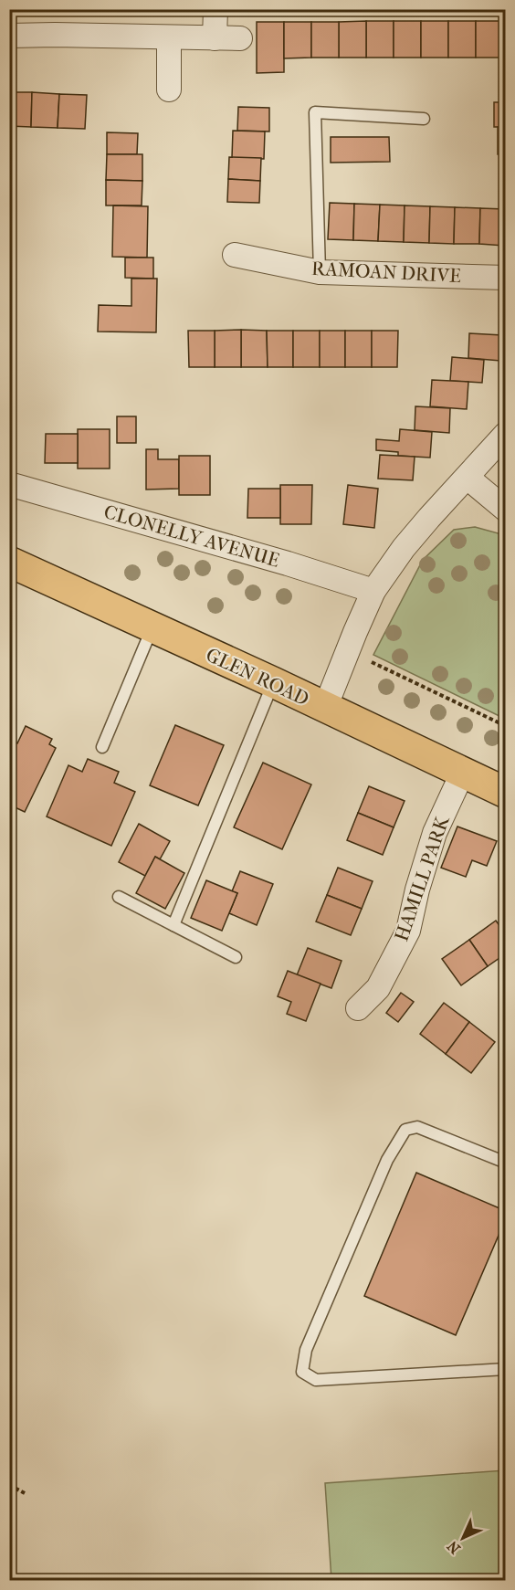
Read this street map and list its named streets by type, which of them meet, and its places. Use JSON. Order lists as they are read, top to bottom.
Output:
{
  "streets": {
    "main road": ["GLEN ROAD"],
    "street": ["RAMOAN DRIVE", "CLONELLY AVENUE", "HAMILL PARK"]
  },
  "crossings": [
    ["GLEN ROAD", "HAMILL PARK"]
  ],
  "north": "bottom left"
}
